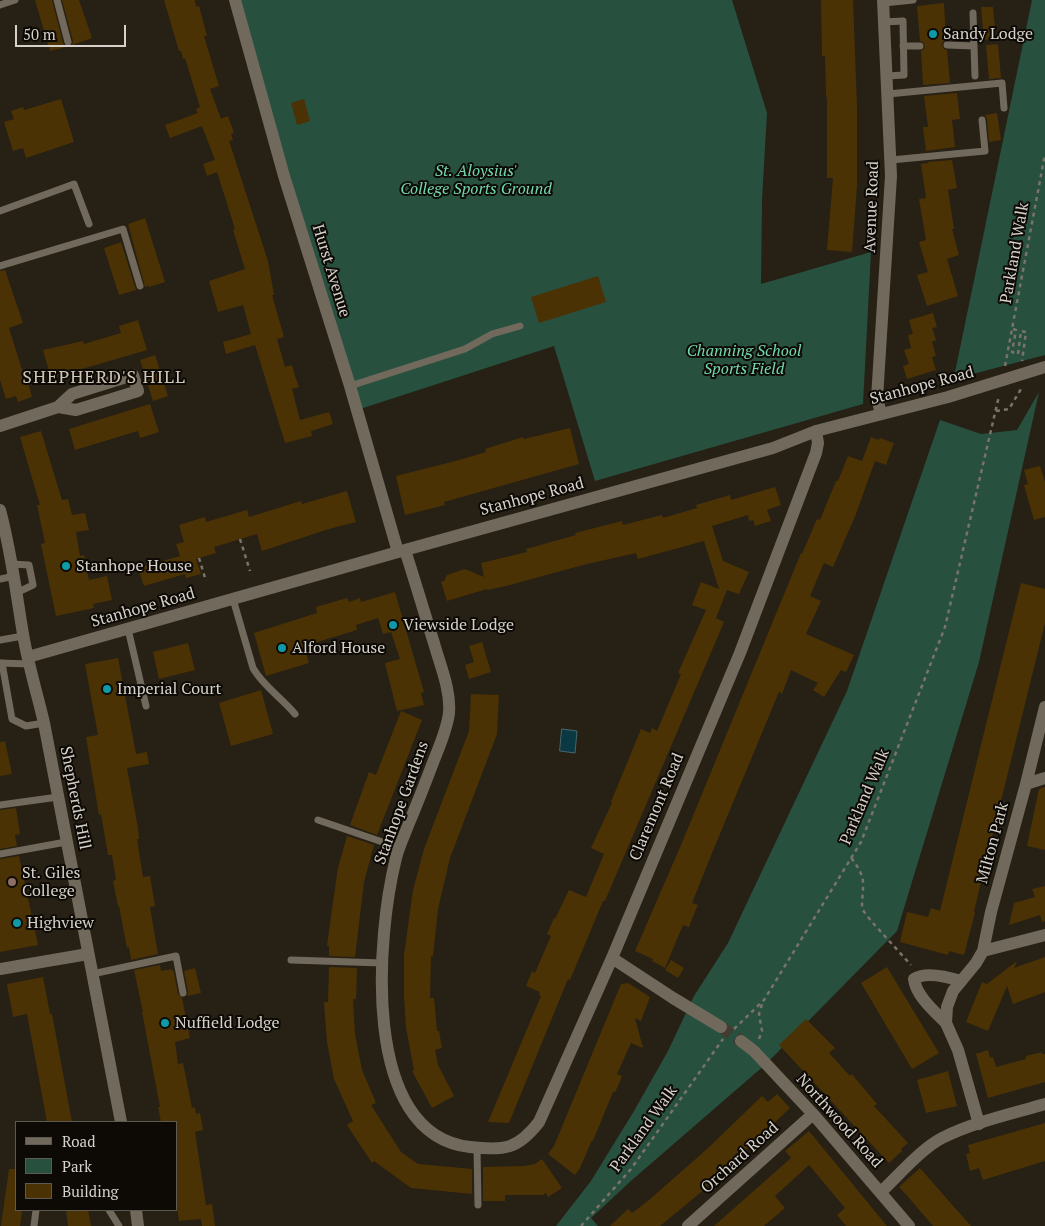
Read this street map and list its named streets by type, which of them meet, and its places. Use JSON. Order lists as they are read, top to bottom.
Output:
{
  "streets": {
    "street": [
      "Avenue Road",
      "Hurst Avenue",
      "Stanhope Road",
      "Shepherds Hill",
      "Stanhope Gardens",
      "Claremont Road",
      "Milton Park",
      "Northwood Road",
      "Orchard Road"
    ],
    "path": ["Parkland Walk"]
  },
  "crossings": [
    ["Avenue Road", "Stanhope Road"],
    ["Hurst Avenue", "Stanhope Road"],
    ["Hurst Avenue", "Stanhope Gardens"],
    ["Stanhope Road", "Shepherds Hill"],
    ["Stanhope Road", "Stanhope Gardens"],
    ["Stanhope Road", "Claremont Road"],
    ["Stanhope Gardens", "Claremont Road"],
    ["Northwood Road", "Orchard Road"]
  ],
  "districts": ["SHEPHERD'S HILL"],
  "parks": ["St. Aloysius' College Sports Ground", "Channing School Sports Field"],
  "places": [
    "Sandy Lodge",
    "Stanhope House",
    "Viewside Lodge",
    "Alford House",
    "Imperial Court",
    "St. Giles College",
    "Highview",
    "Nuffield Lodge"
  ],
  "legend": ["Road", "Park", "Building"],
  "scale_bar": "50 m"
}
